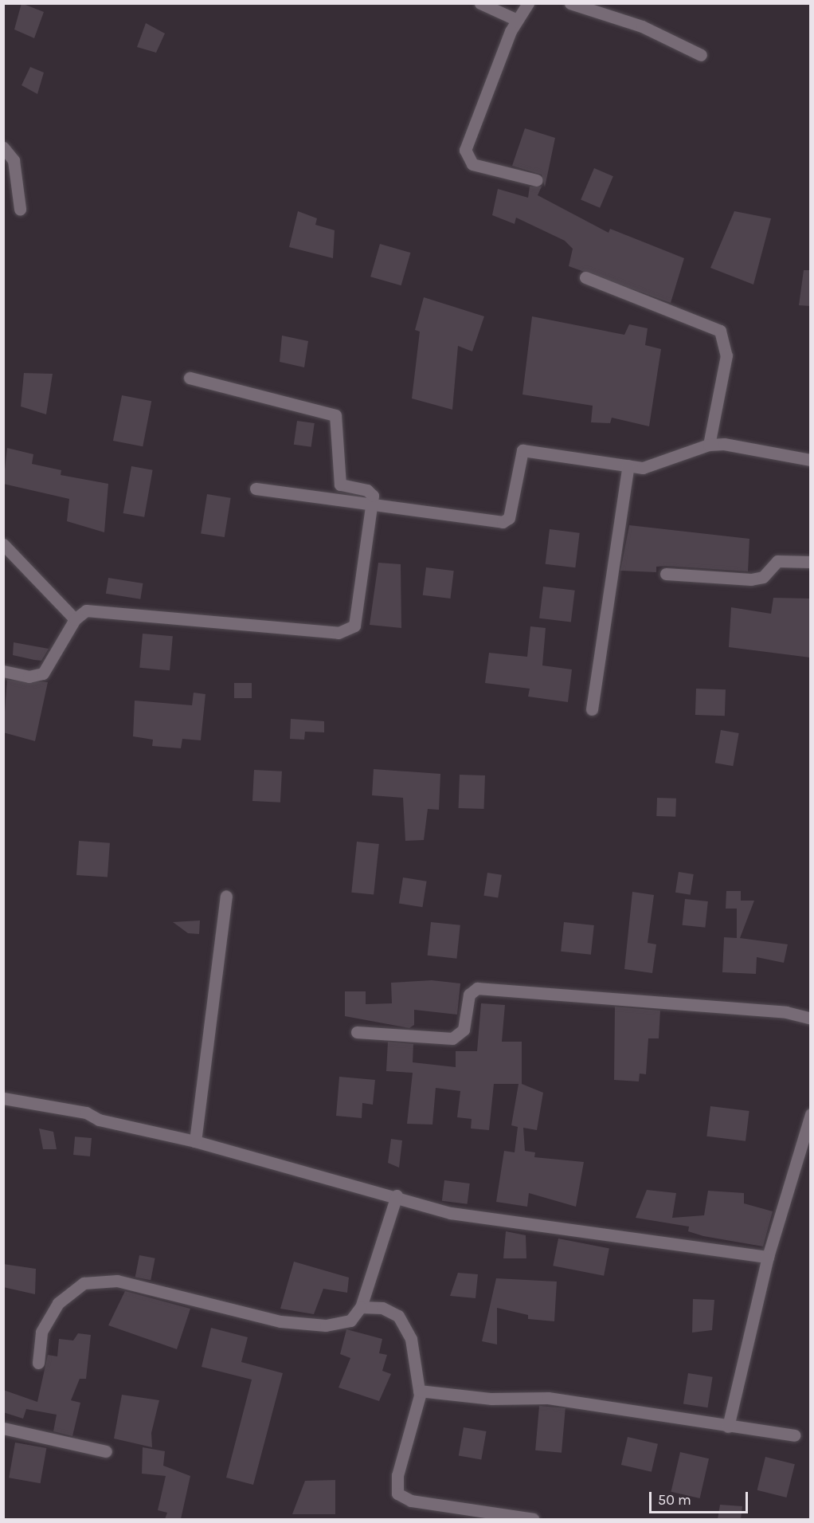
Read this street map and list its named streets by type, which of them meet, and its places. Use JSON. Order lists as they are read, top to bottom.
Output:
{
  "scale_bar": "50 m"
}
